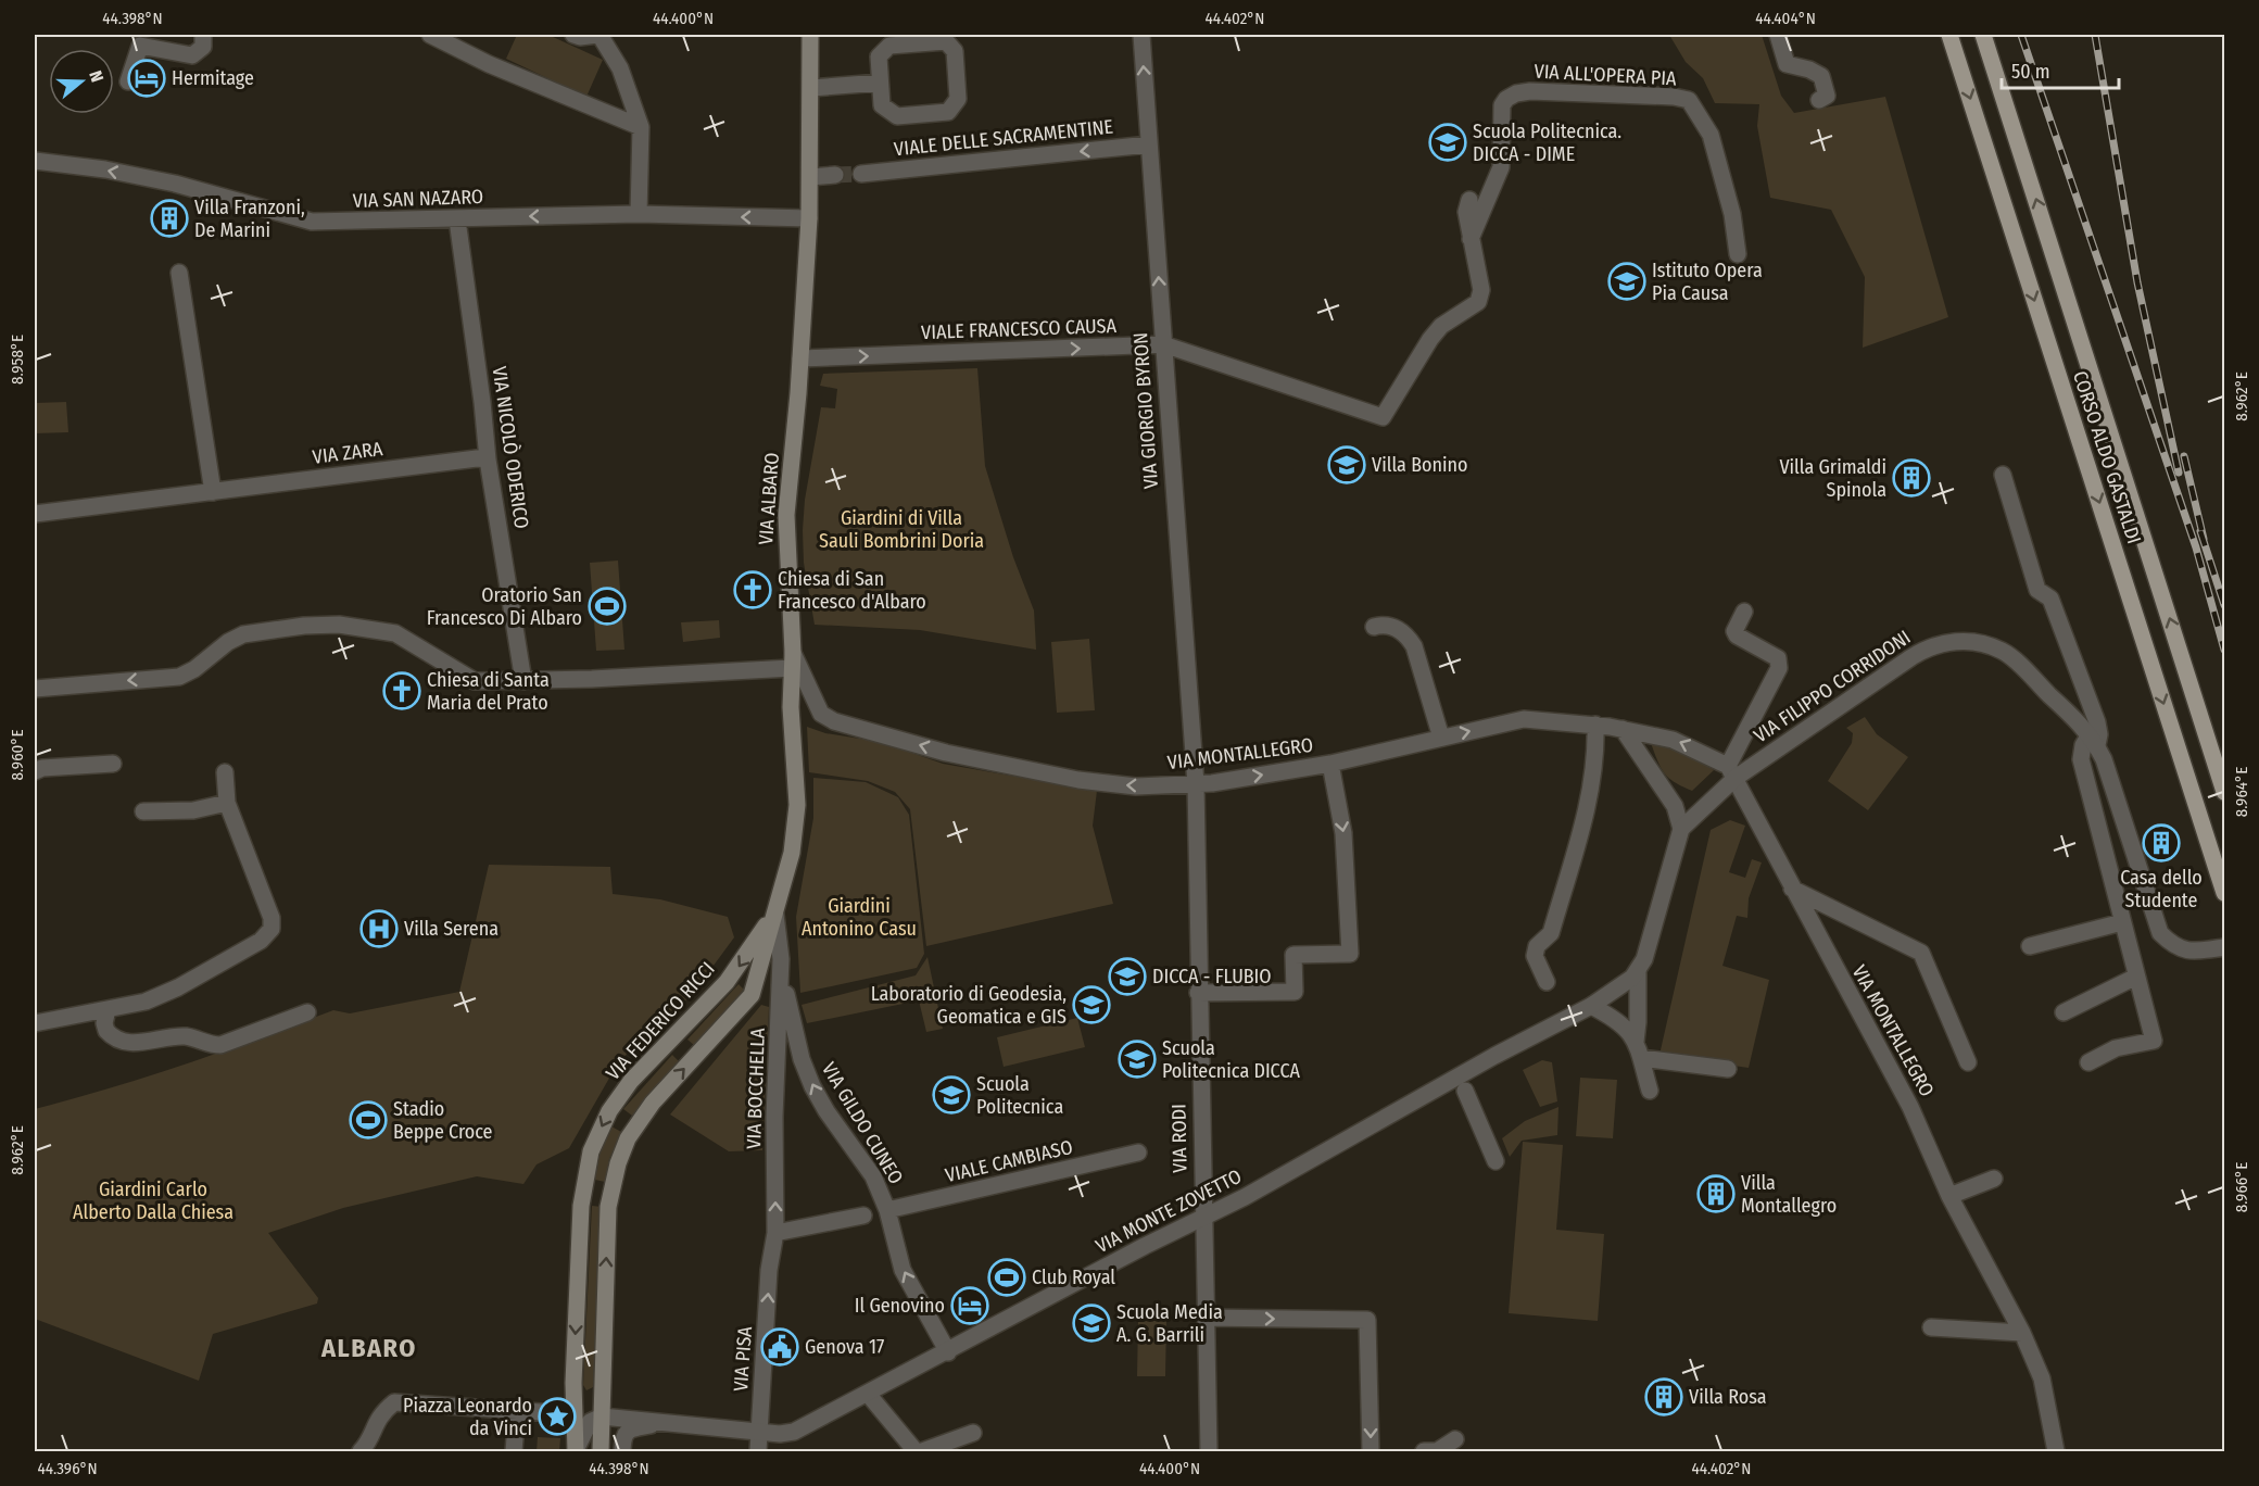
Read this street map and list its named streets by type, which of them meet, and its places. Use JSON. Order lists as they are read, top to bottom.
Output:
{
  "streets": {
    "main road": ["CORSO ALDO GASTALDI", "VIA ALBARO", "VIA FEDERICO RICCI"],
    "street": [
      "VIA ALL'OPERA PIA",
      "VIALE DELLE SACRAMENTINE",
      "VIA SAN NAZARO",
      "VIALE FRANCESCO CAUSA",
      "VIA GIORGIO BYRON",
      "VIA NICOLÒ ODERICO",
      "VIA ZARA",
      "VIA FILIPPO CORRIDONI",
      "VIA MONTALLEGRO",
      "VIA BOCCHELLA",
      "VIA GILDO CUNEO",
      "VIA RODI",
      "VIALE CAMBIASO",
      "VIA MONTE ZOVETTO",
      "VIA PISA"
    ]
  },
  "crossings": [
    ["VIA ALL'OPERA PIA", "VIALE FRANCESCO CAUSA"],
    ["VIALE DELLE SACRAMENTINE", "VIA GIORGIO BYRON"],
    ["VIA SAN NAZARO", "VIA NICOLÒ ODERICO"],
    ["VIA SAN NAZARO", "VIA ALBARO"],
    ["VIALE FRANCESCO CAUSA", "VIA GIORGIO BYRON"],
    ["VIALE FRANCESCO CAUSA", "VIA ALBARO"],
    ["VIA GIORGIO BYRON", "VIA MONTALLEGRO"],
    ["VIA GIORGIO BYRON", "VIA RODI"],
    ["VIA NICOLÒ ODERICO", "VIA ZARA"],
    ["VIA ALBARO", "VIA MONTALLEGRO"],
    ["VIA ALBARO", "VIA FEDERICO RICCI"],
    ["VIA ALBARO", "VIA BOCCHELLA"],
    ["VIA FILIPPO CORRIDONI", "VIA MONTALLEGRO"],
    ["VIA MONTALLEGRO", "VIA RODI"],
    ["VIA FEDERICO RICCI", "VIA BOCCHELLA"],
    ["VIA BOCCHELLA", "VIA GILDO CUNEO"],
    ["VIA BOCCHELLA", "VIA PISA"],
    ["VIA GILDO CUNEO", "VIALE CAMBIASO"],
    ["VIA GILDO CUNEO", "VIA MONTE ZOVETTO"],
    ["VIA RODI", "VIA MONTE ZOVETTO"],
    ["VIA MONTE ZOVETTO", "VIA PISA"]
  ],
  "one_way": [
    "VIALE DELLE SACRAMENTINE",
    "VIA SAN NAZARO",
    "VIALE FRANCESCO CAUSA",
    "VIA GIORGIO BYRON",
    "VIA BOCCHELLA",
    "VIA GILDO CUNEO",
    "VIA PISA"
  ],
  "districts": ["ALBARO"],
  "parks": ["Giardini di Villa Sauli Bombrini Doria", "Giardini Antonino Casu", "Giardini Carlo Alberto Dalla Chiesa"],
  "places": {
    "hotel": ["Hermitage", "Il Genovino"],
    "school or university": [
      "Scuola Politecnica. DICCA - DIME",
      "Istituto Opera Pia Causa",
      "Villa Bonino",
      "DICCA - FLUBIO",
      "Laboratorio di Geodesia, Geomatica e GIS",
      "Scuola Politecnica DICCA",
      "Scuola Politecnica",
      "Scuola Media A. G. Barrili"
    ],
    "building": [
      "Villa Franzoni, De Marini",
      "Villa Grimaldi Spinola",
      "Casa dello Studente",
      "Villa Montallegro",
      "Villa Rosa"
    ],
    "church": ["Chiesa di San Francesco d'Albaro", "Chiesa di Santa Maria del Prato"],
    "sports": ["Oratorio San Francesco Di Albaro", "Stadio Beppe Croce", "Club Royal"],
    "hospital": ["Villa Serena"],
    "public building": ["Genova 17"],
    "place": ["Piazza Leonardo da Vinci"]
  },
  "scale_bar": "50 m",
  "north": "right",
  "coordinates": [
    "44.398°N",
    "44.400°N",
    "44.402°N",
    "44.404°N",
    "8.958°E",
    "8.962°E",
    "8.960°E",
    "8.964°E",
    "8.966°E",
    "44.396°N"
  ]
}
